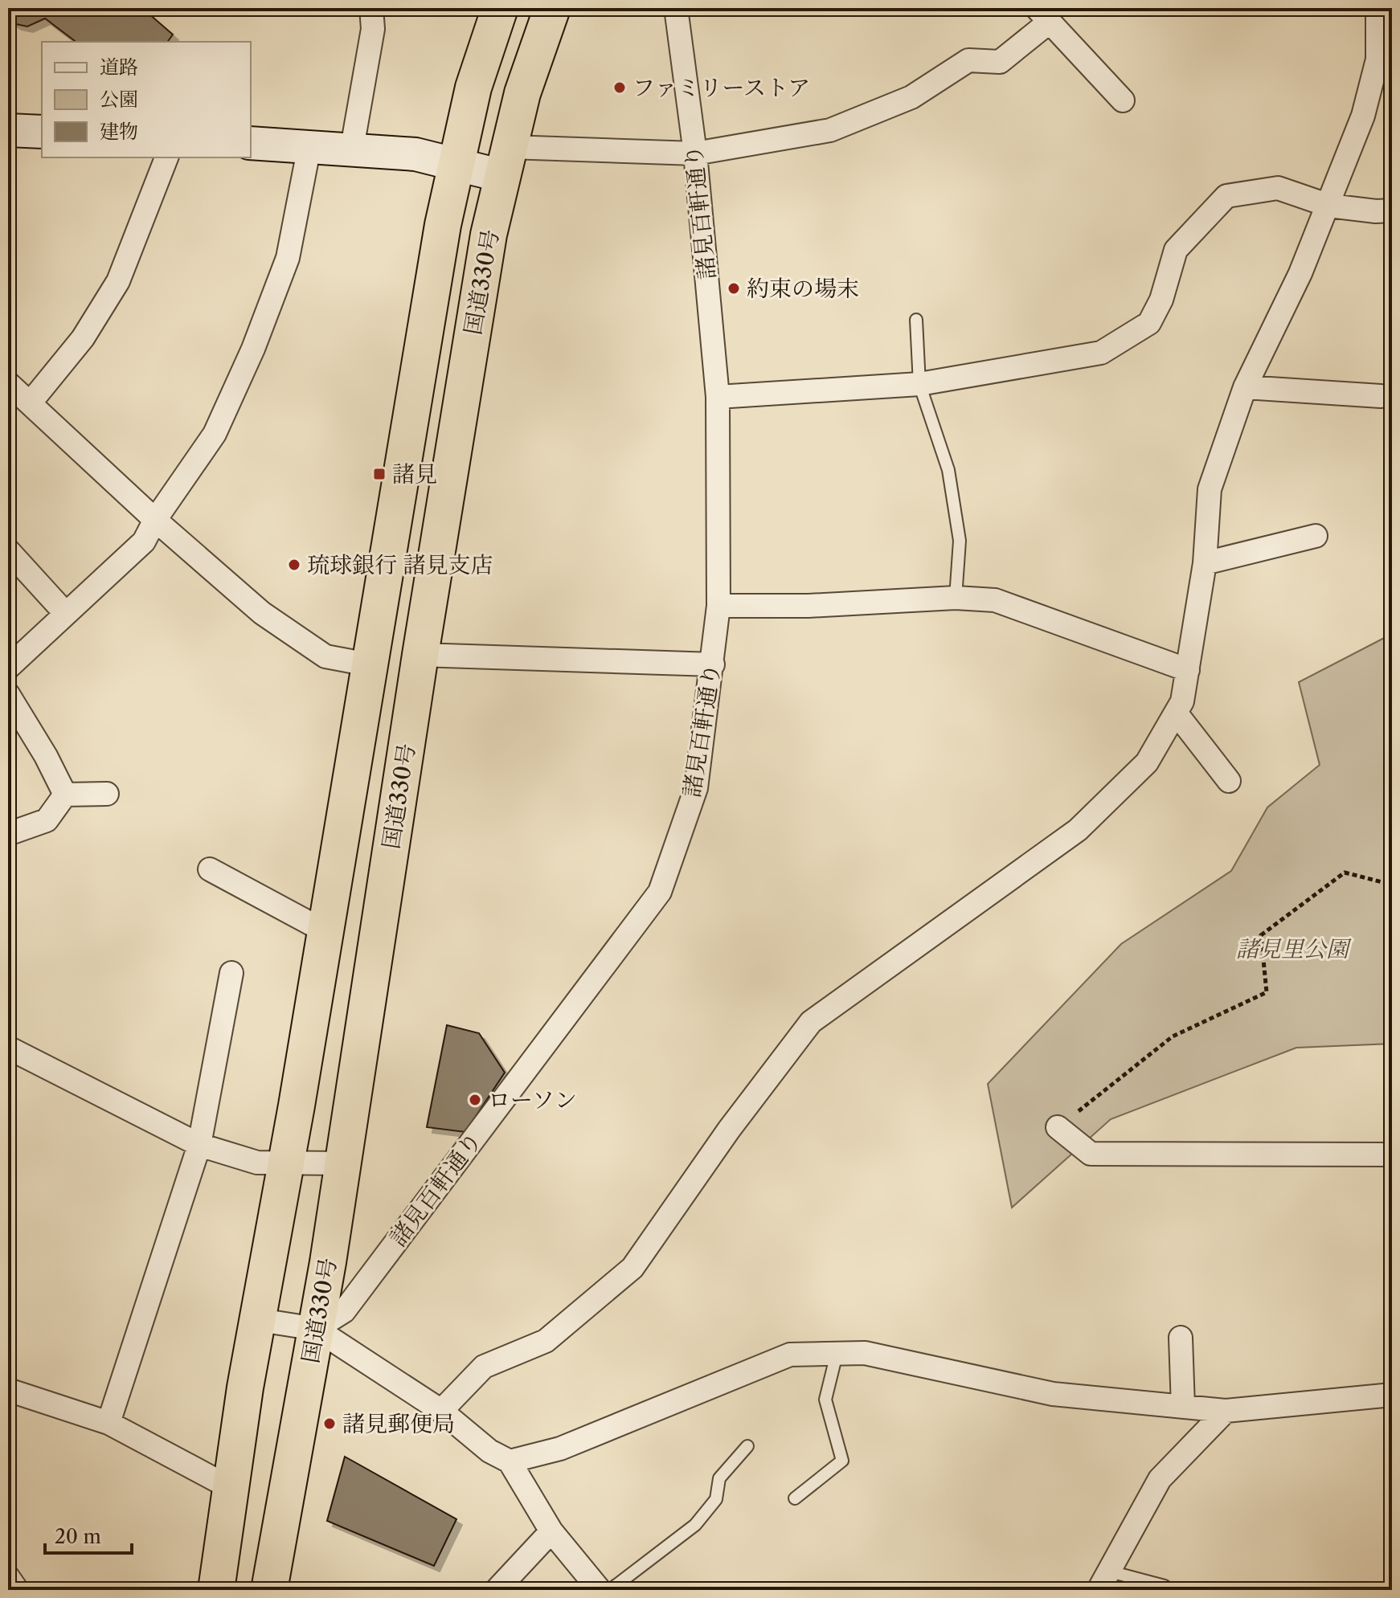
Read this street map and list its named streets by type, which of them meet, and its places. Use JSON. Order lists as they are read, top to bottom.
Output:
{
  "streets": {
    "highway": ["国道330号"],
    "street": ["諸見百軒通り"]
  },
  "crossings": [
    ["諸見百軒通り", "国道330号"]
  ],
  "parks": ["諸見里公園"],
  "places": {
    "other": [
      "ファミリーストア",
      "約束の場末",
      "琉球銀行 諸見支店",
      "ローソン",
      "諸見郵便局"
    ],
    "transit": ["諸見"]
  },
  "legend": ["道路", "公園", "建物"],
  "scale_bar": "20 m"
}
